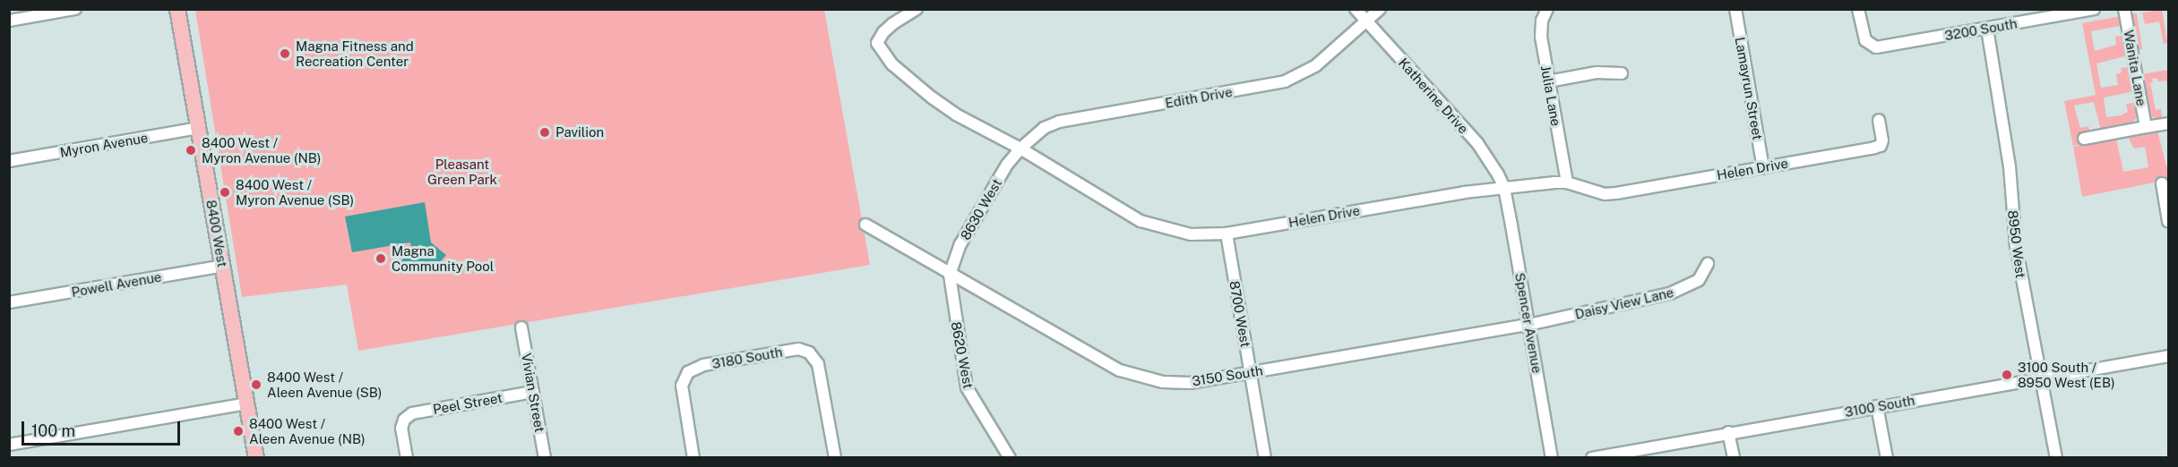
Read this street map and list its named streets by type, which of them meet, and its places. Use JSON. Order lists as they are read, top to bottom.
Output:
{
  "streets": {
    "main road": ["8400 West"],
    "street": [
      "3200 South",
      "Wanita Lane",
      "Lamayrun Street",
      "Katherine Drive",
      "Julia Lane",
      "Edith Drive",
      "Myron Avenue",
      "Helen Drive",
      "8630 West",
      "8950 West",
      "Powell Avenue",
      "Daisy View Lane",
      "8700 West",
      "Spencer Avenue",
      "8620 West",
      "3180 South",
      "3150 South",
      "Vivian Street",
      "Peel Street",
      "3100 South"
    ]
  },
  "crossings": [
    ["3200 South", "8950 West"],
    ["Lamayrun Street", "Helen Drive"],
    ["Katherine Drive", "Edith Drive"],
    ["Katherine Drive", "Helen Drive"],
    ["Katherine Drive", "Spencer Avenue"],
    ["Julia Lane", "Helen Drive"],
    ["Edith Drive", "Helen Drive"],
    ["Edith Drive", "8630 West"],
    ["Myron Avenue", "8400 West"],
    ["Helen Drive", "8630 West"],
    ["Helen Drive", "8700 West"],
    ["Helen Drive", "Spencer Avenue"],
    ["8630 West", "8620 West"],
    ["8630 West", "3150 South"],
    ["8400 West", "Powell Avenue"],
    ["8950 West", "3100 South"],
    ["Daisy View Lane", "Spencer Avenue"],
    ["Daisy View Lane", "3150 South"],
    ["8700 West", "3150 South"],
    ["Spencer Avenue", "3150 South"],
    ["8620 West", "3150 South"],
    ["Vivian Street", "Peel Street"]
  ],
  "parks": ["Pleasant Green Park"],
  "places": [
    "Magna Fitness and Recreation Center",
    "Pavilion",
    "8400 West / Myron Avenue (NB)",
    "8400 West / Myron Avenue (SB)",
    "Magna Community Pool",
    "3100 South / 8950 West (EB)",
    "8400 West / Aleen Avenue (SB)",
    "8400 West / Aleen Avenue (NB)"
  ],
  "scale_bar": "100 m"
}
